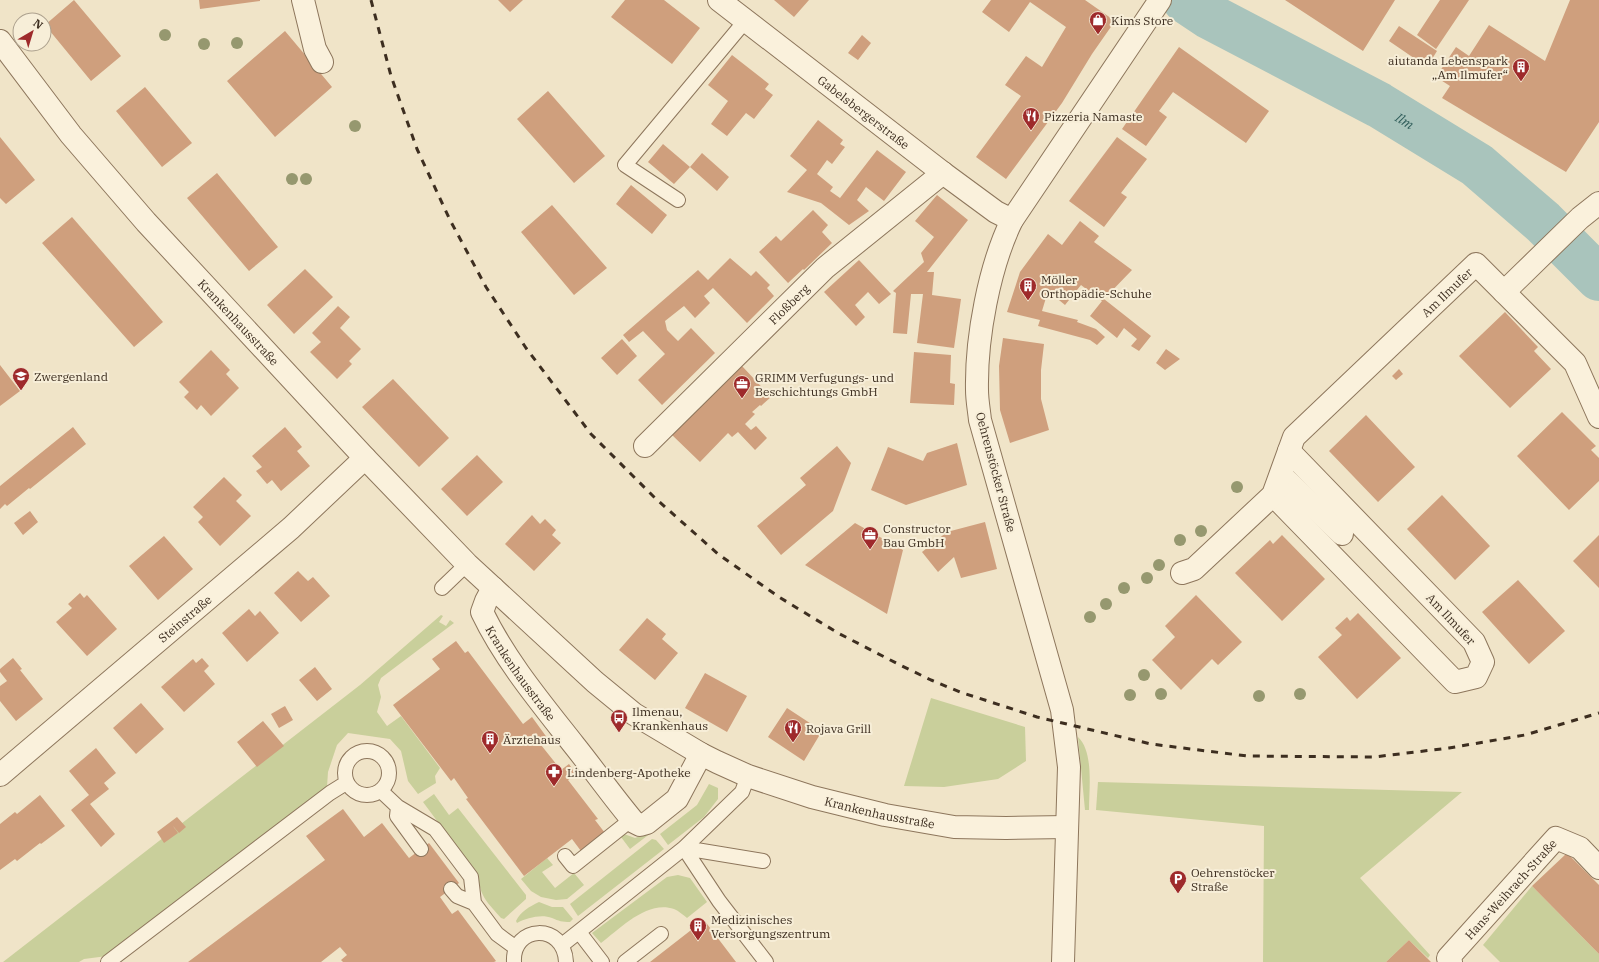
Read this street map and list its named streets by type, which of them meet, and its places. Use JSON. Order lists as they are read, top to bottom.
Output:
{
  "streets": {
    "street": [
      "Gabelsbergerstraße",
      "Am Ilmufer",
      "Floßberg",
      "Krankenhausstraße",
      "Oehrenstöcker Straße",
      "Steinstraße",
      "Hans-Weihrach-Straße"
    ]
  },
  "crossings": [
    ["Gabelsbergerstraße", "Floßberg"],
    ["Gabelsbergerstraße", "Oehrenstöcker Straße"],
    ["Krankenhausstraße", "Oehrenstöcker Straße"],
    ["Krankenhausstraße", "Steinstraße"]
  ],
  "water": ["Ilm"],
  "places": {
    "shop": ["Kims Store"],
    "building": [
      "aiutanda Lebenspark „Am Ilmufer“",
      "Möller Orthopädie-Schuhe",
      "Ärztehaus",
      "Medizinisches Versorgungszentrum"
    ],
    "restaurant": ["Pizzeria Namaste", "Rojava Grill"],
    "school or university": ["Zwergenland"],
    "office": ["GRIMM Verfugungs- und Beschichtungs GmbH", "Constructor Bau GmbH"],
    "bus stop": ["Ilmenau, Krankenhaus"],
    "pharmacy": ["Lindenberg-Apotheke"],
    "parking": ["Oehrenstöcker Straße"]
  },
  "north": "top right"
}
